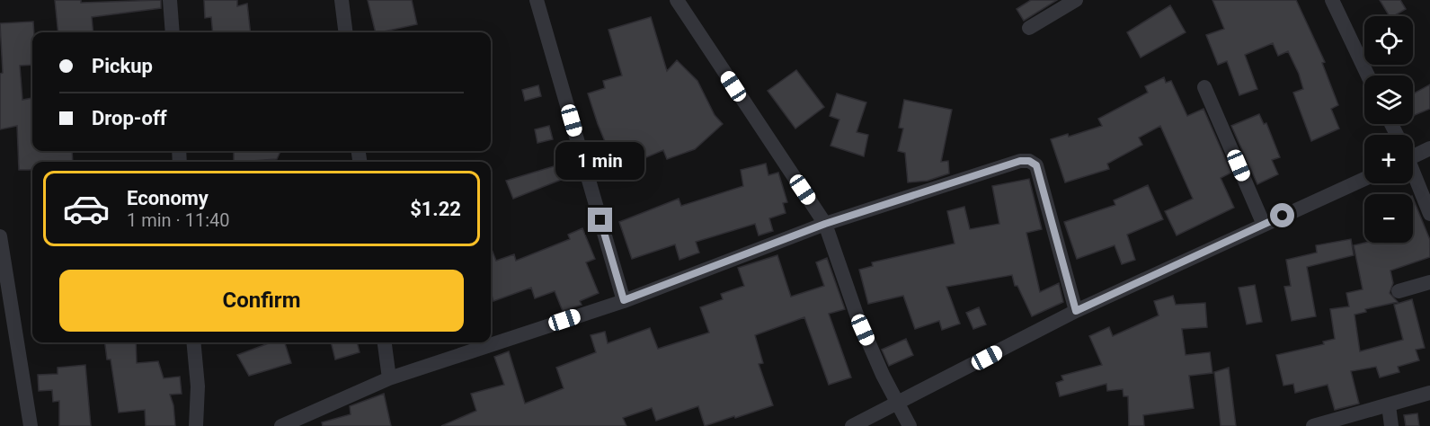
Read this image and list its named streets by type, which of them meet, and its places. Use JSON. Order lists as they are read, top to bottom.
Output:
{
  "page": {
    "map_buttons": ["+", "−"],
    "banner": ["Pickup", "Drop-off"],
    "bubble": "1 min",
    "list": [
      {
        "name": "Economy",
        "note": "1 min · 11:40",
        "value": "$1.22"
      }
    ],
    "buttons": "Confirm"
  }
}
